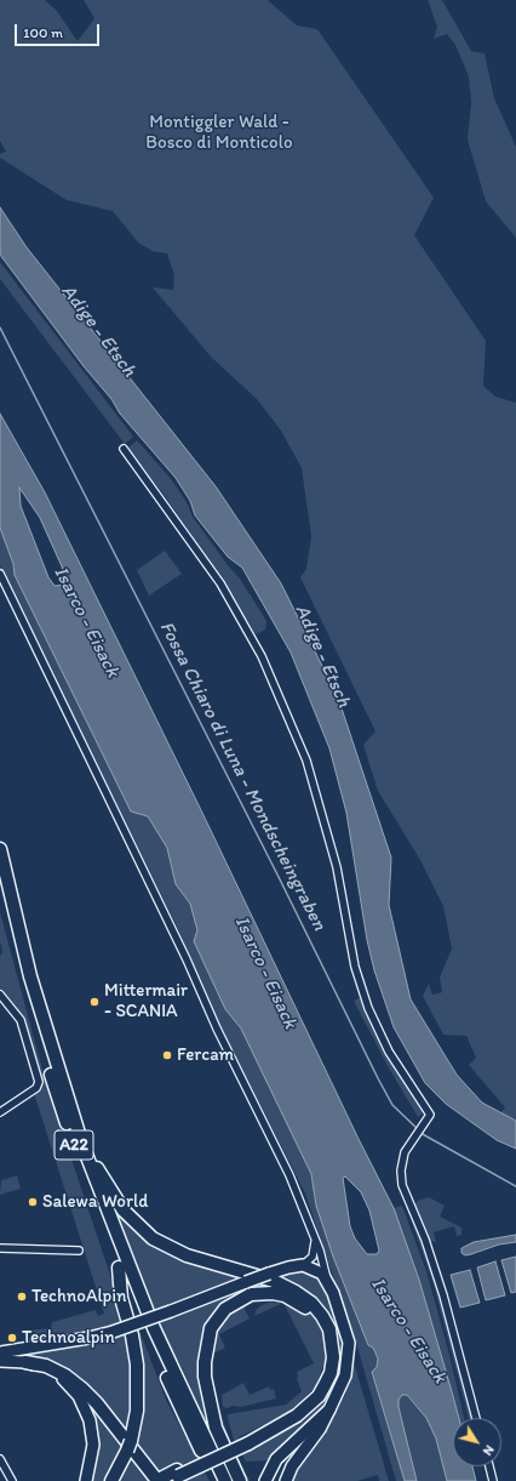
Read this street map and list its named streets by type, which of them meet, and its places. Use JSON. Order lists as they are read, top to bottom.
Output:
{
  "streets": {
    "highway": ["A22"]
  },
  "water": ["Adige - Etsch", "Isarco - Eisack", "Fossa Chiaro di Luna - Mondscheingraben"],
  "parks": ["Montiggler Wald - Bosco di Monticolo"],
  "places": [
    "Mittermair - SCANIA",
    "Fercam",
    "Salewa World",
    "TechnoAlpin",
    "Technoalpin"
  ],
  "scale_bar": "100 m",
  "north": "bottom right"
}
